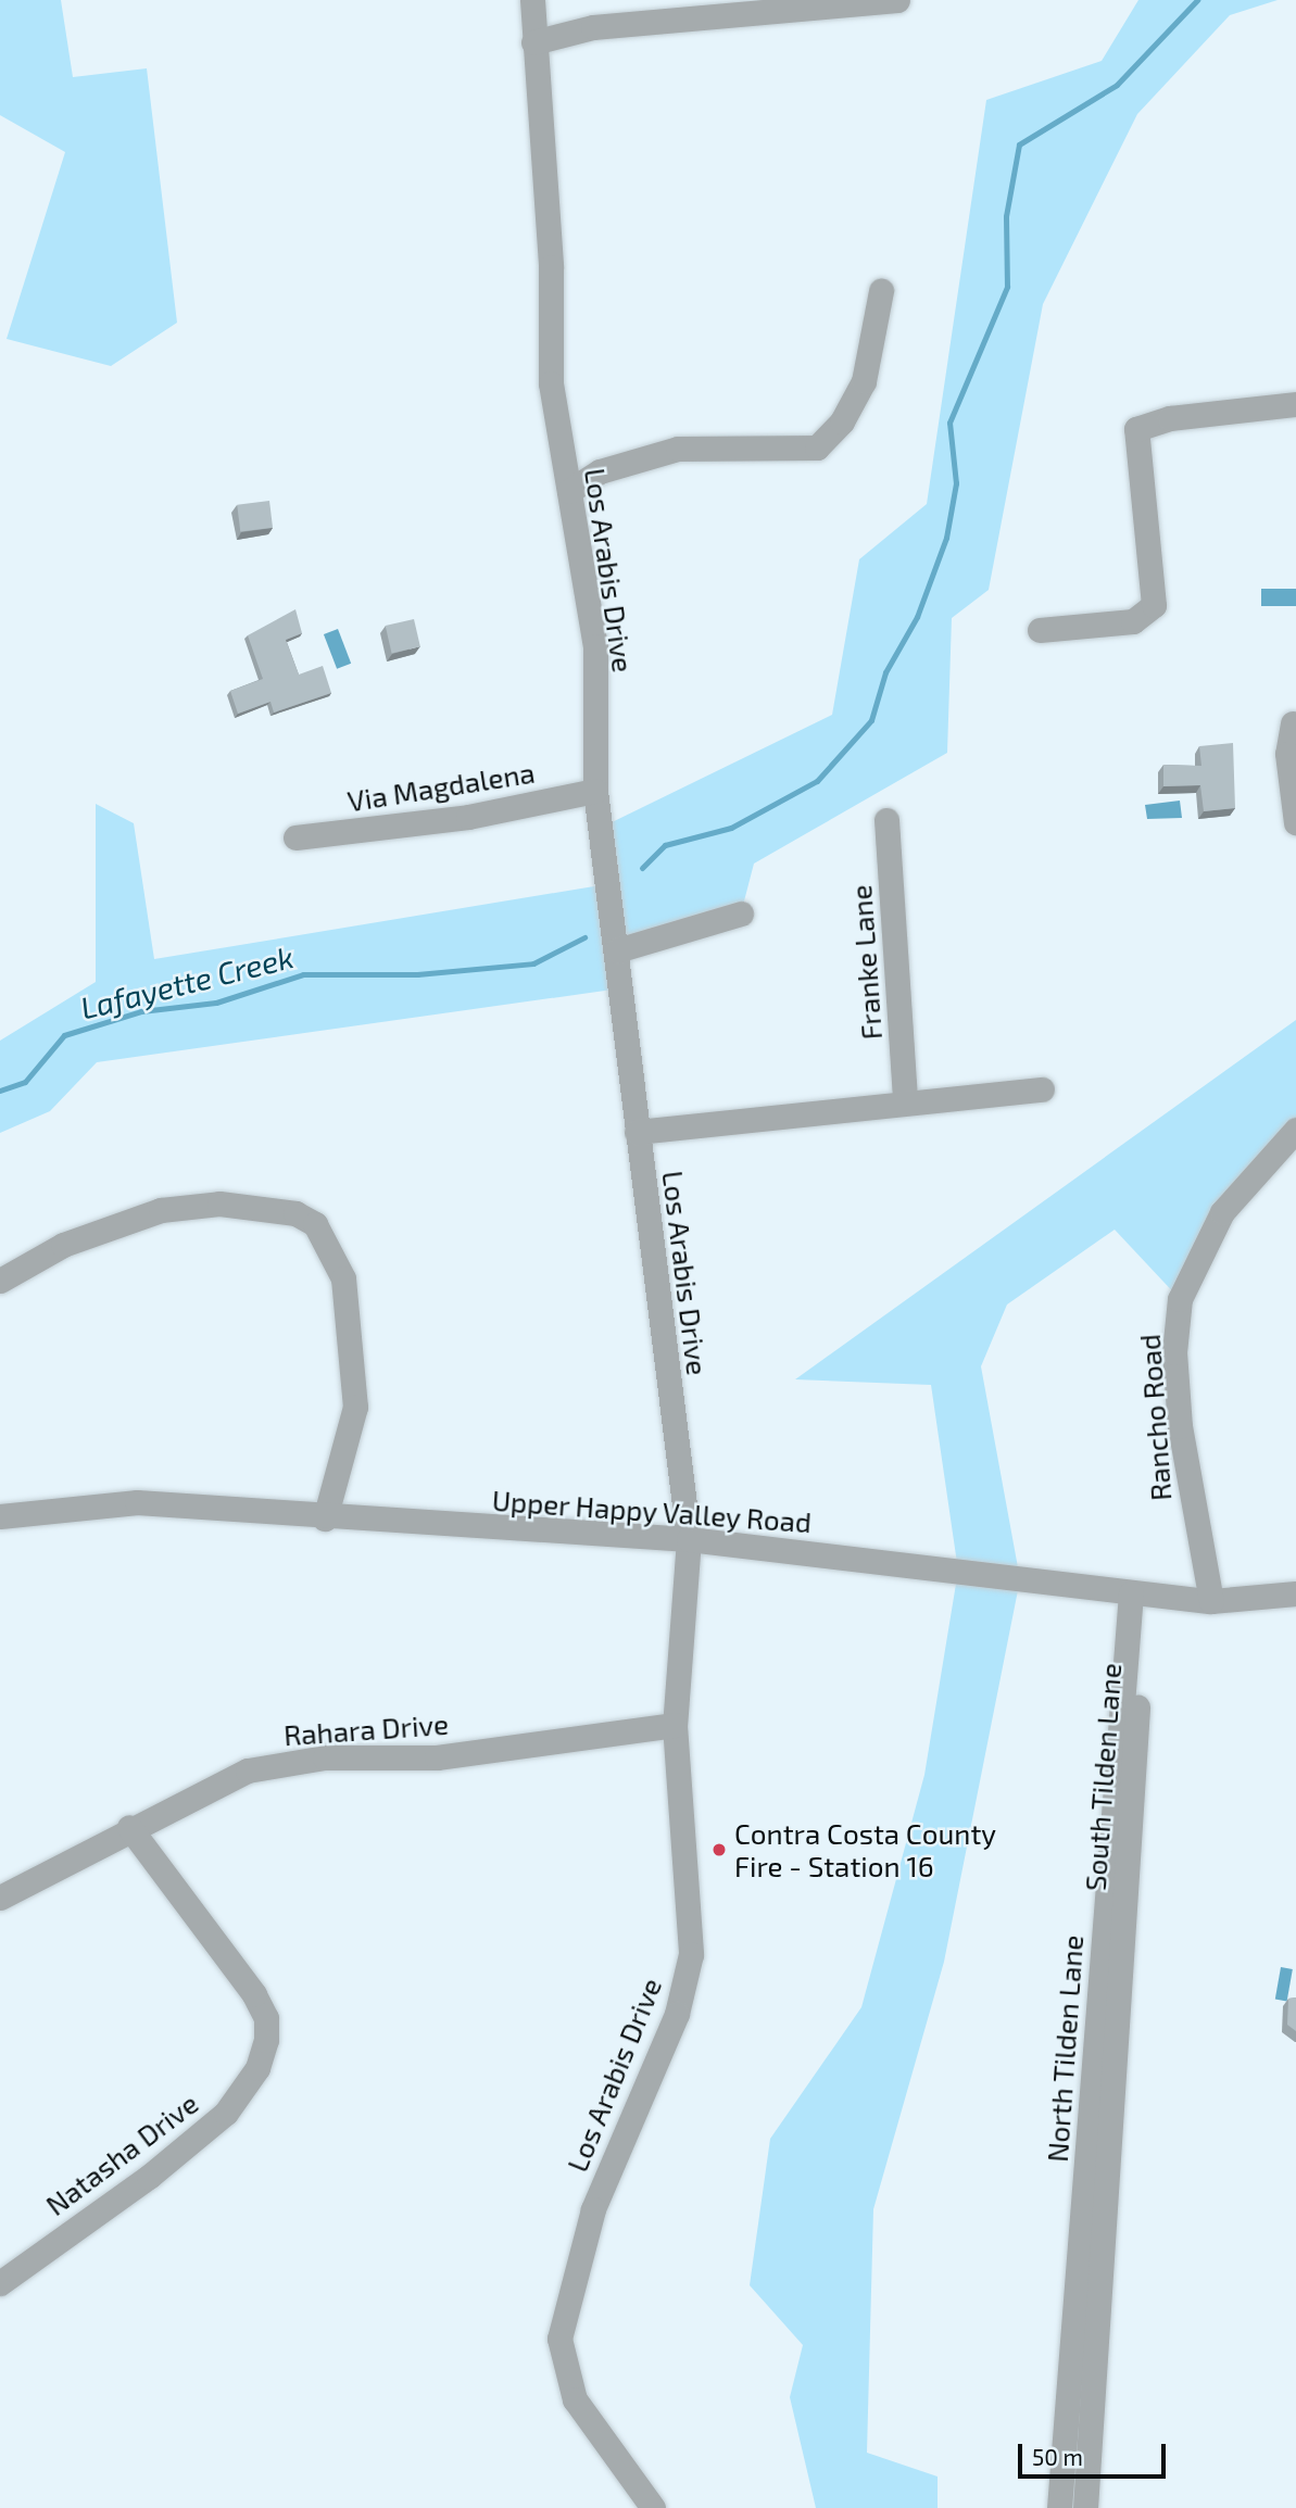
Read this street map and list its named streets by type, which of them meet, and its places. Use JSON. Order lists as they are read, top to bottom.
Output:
{
  "streets": {
    "street": [
      "Los Arabis Drive",
      "Via Magdalena",
      "Franke Lane",
      "Rancho Road",
      "Upper Happy Valley Road",
      "Rahara Drive",
      "South Tilden Lane",
      "North Tilden Lane",
      "Natasha Drive"
    ]
  },
  "crossings": [
    ["Los Arabis Drive", "Via Magdalena"],
    ["Los Arabis Drive", "Upper Happy Valley Road"],
    ["Los Arabis Drive", "Rahara Drive"],
    ["Rancho Road", "Upper Happy Valley Road"],
    ["Upper Happy Valley Road", "South Tilden Lane"],
    ["Upper Happy Valley Road", "North Tilden Lane"],
    ["Rahara Drive", "Natasha Drive"],
    ["South Tilden Lane", "North Tilden Lane"]
  ],
  "water": ["Lafayette Creek"],
  "places": ["Contra Costa County Fire - Station 16"],
  "scale_bar": "50 m"
}
